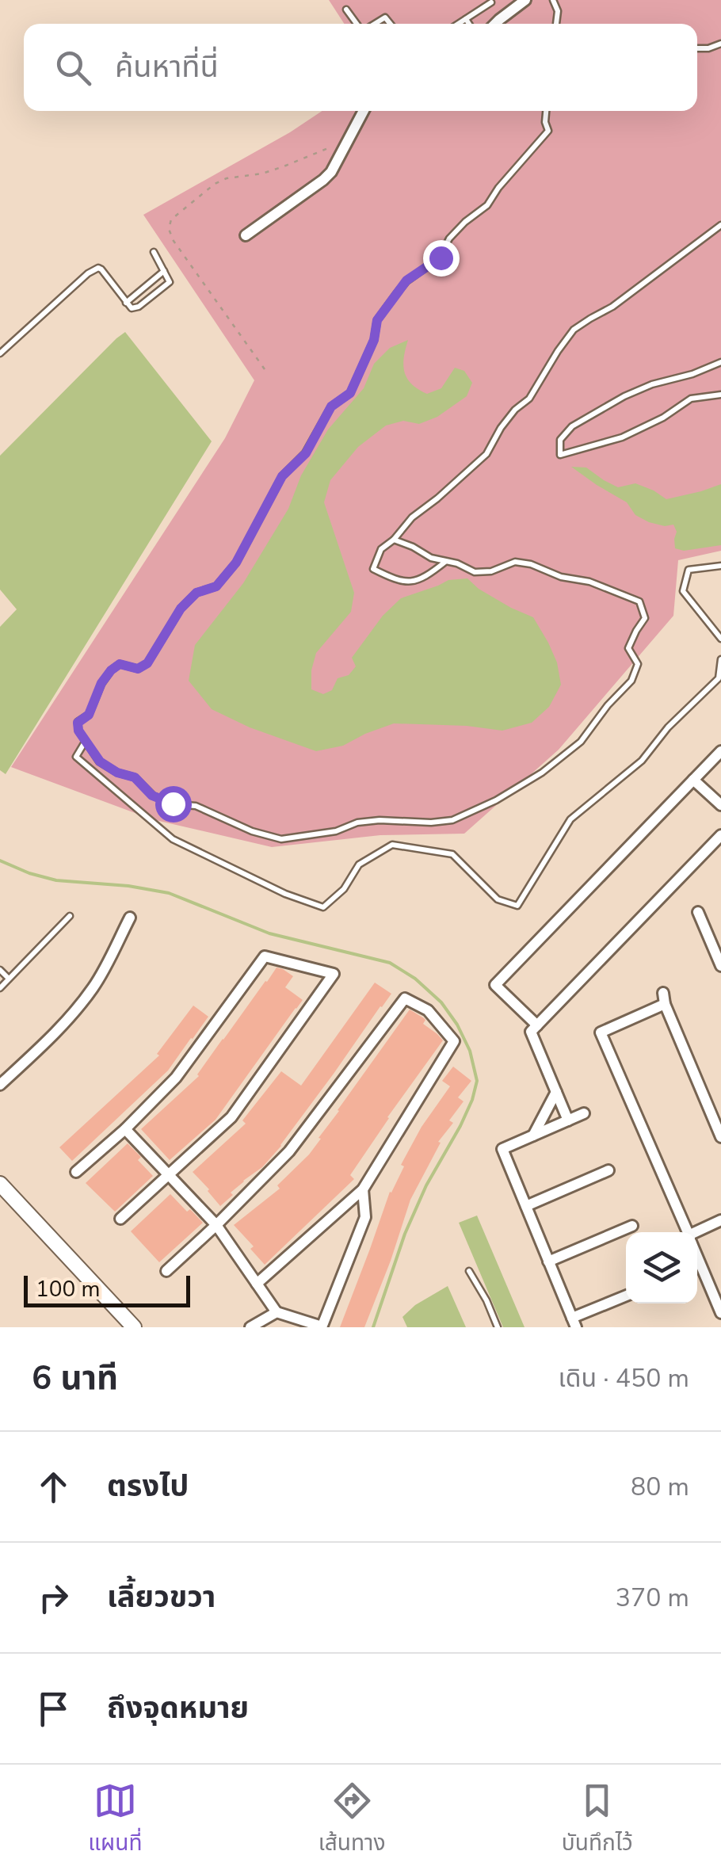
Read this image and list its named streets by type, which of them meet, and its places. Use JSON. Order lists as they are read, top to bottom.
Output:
{
  "scale_bar": "100 m",
  "page": {
    "search": "ค้นหาที่นี่",
    "scale": "100 m",
    "heading": ["6 นาที", "เดิน · 450 m"],
    "list": [
      ["ตรงไป", "80 m"],
      ["เลี้ยวขวา", "370 m"],
      "ถึงจุดหมาย"
    ],
    "nav": ["แผนที่", "เส้นทาง", "บันทึกไว้"]
  }
}
